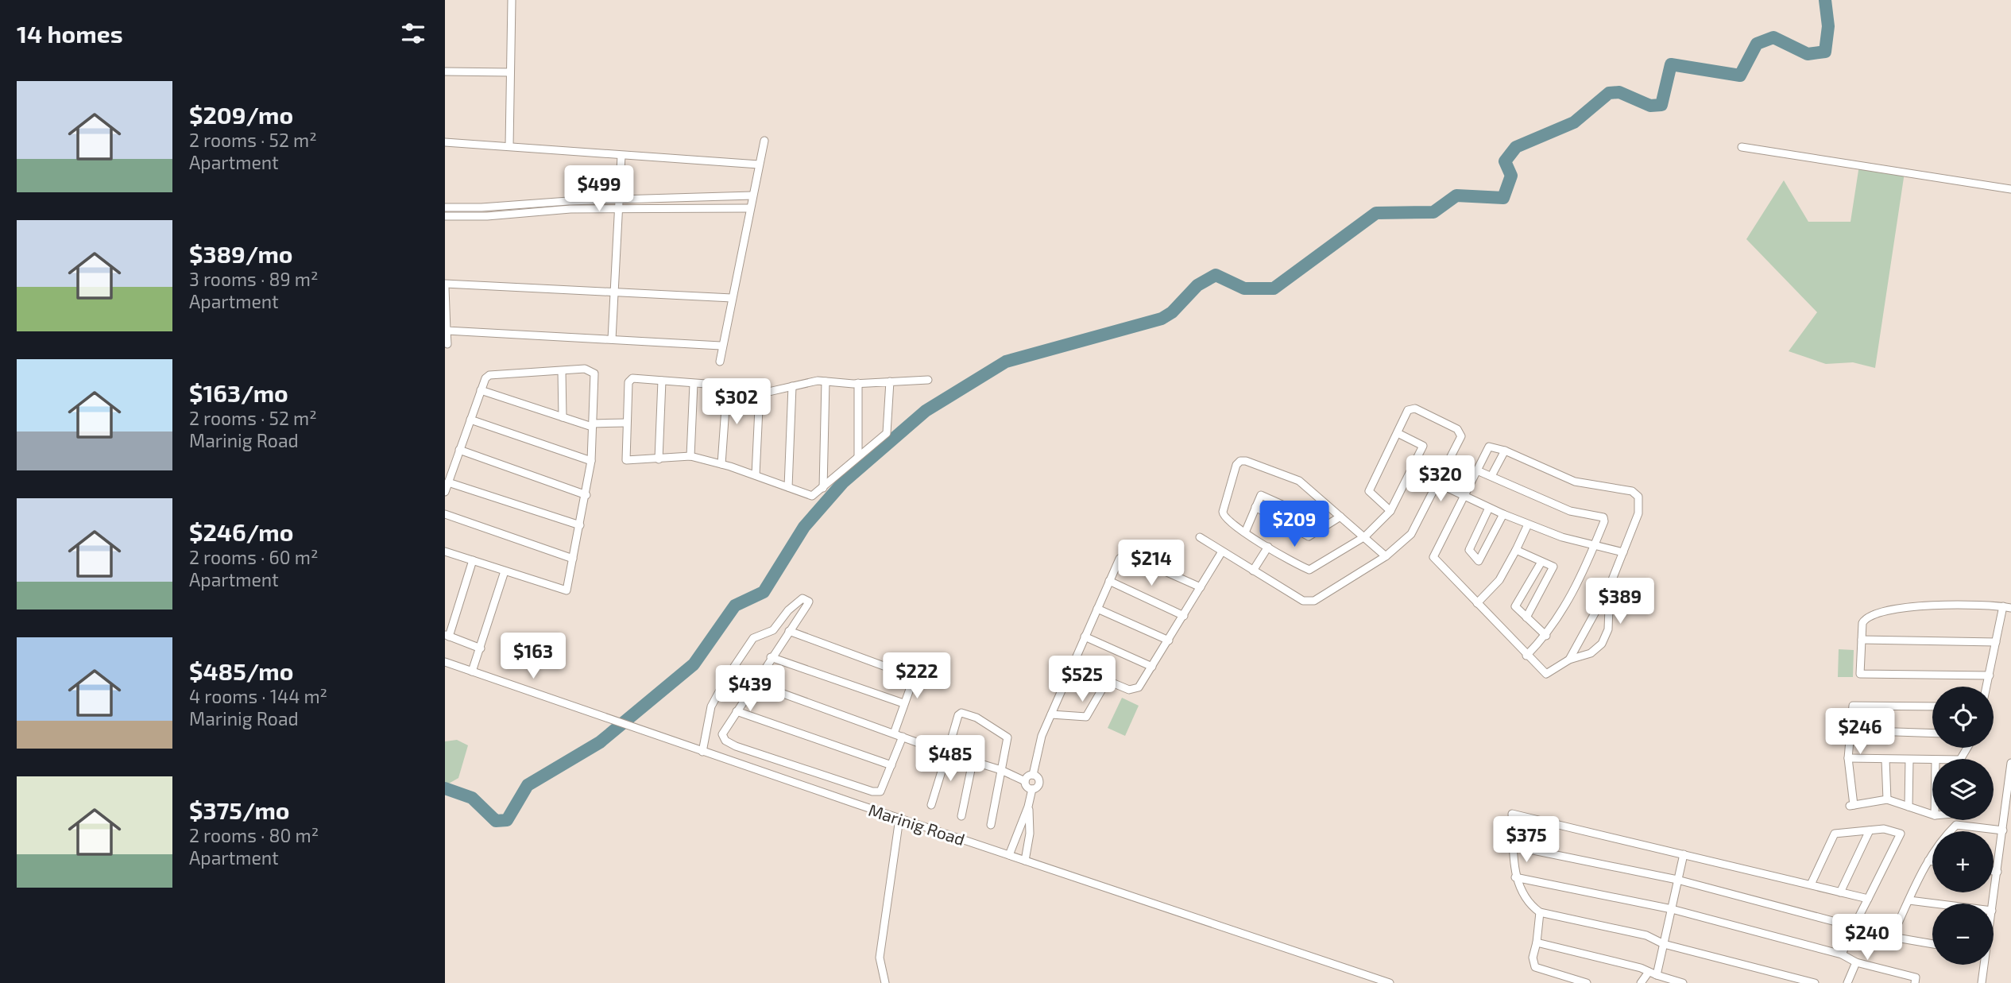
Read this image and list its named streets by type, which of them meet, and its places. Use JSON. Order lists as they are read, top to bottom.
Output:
{
  "streets": {
    "street": ["Marinig Road"]
  },
  "page": {
    "heading": "14 homes",
    "list": [
      {
        "name": "$209/mo",
        "note": "2 rooms · 52 m² · Apartment"
      },
      {
        "name": "$389/mo",
        "note": "3 rooms · 89 m² · Apartment"
      },
      {
        "name": "$163/mo",
        "note": "2 rooms · 52 m² · Marinig Road"
      },
      {
        "name": "$246/mo",
        "note": "2 rooms · 60 m² · Apartment"
      },
      {
        "name": "$485/mo",
        "note": "4 rooms · 144 m² · Marinig Road"
      },
      {
        "name": "$375/mo",
        "note": "2 rooms · 80 m² · Apartment"
      }
    ],
    "price": [
      "$499",
      "$302",
      "$320",
      "$209",
      "$214",
      "$389",
      "$163",
      "$222",
      "$525",
      "$439",
      "$246",
      "$485",
      "$375",
      "$240"
    ],
    "map_buttons": ["+", "−"]
  }
}
